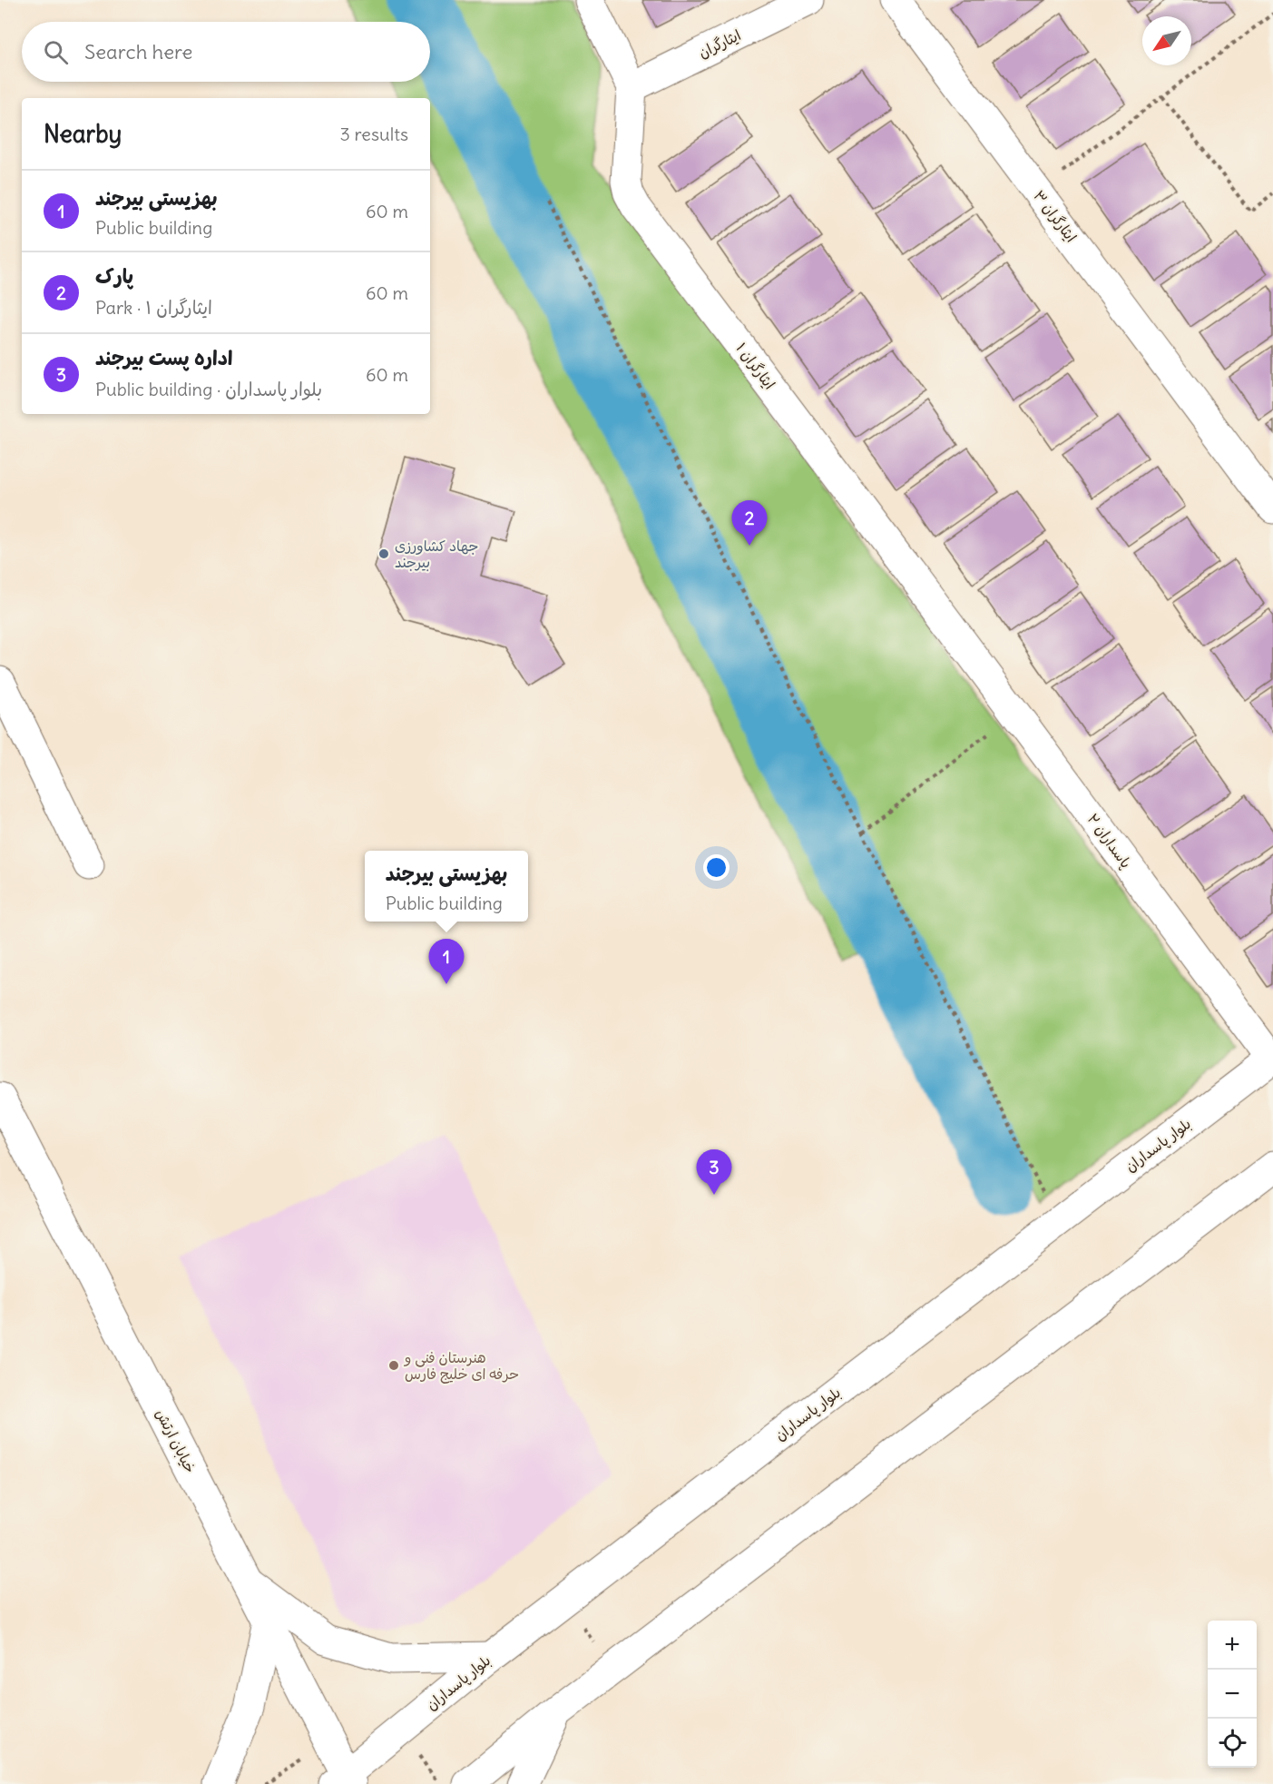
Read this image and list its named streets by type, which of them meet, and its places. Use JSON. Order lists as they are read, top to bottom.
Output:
{
  "streets": {
    "main road": [
      "ایثارگران",
      "ایثارگران ۳",
      "ایثارگران ۱",
      "پاسداران ۲",
      "بلوار پاسداران",
      "خیابان ارتش"
    ]
  },
  "crossings": [
    ["ایثارگران", "ایثارگران ۱"],
    ["ایثارگران ۱", "پاسداران ۲"],
    ["پاسداران ۲", "بلوار پاسداران"],
    ["بلوار پاسداران", "خیابان ارتش"]
  ],
  "places": ["جهاد کشاورزی بیرجند", "هنرستان فنی و حرفه ای خلیج فارس"],
  "north": "bottom left",
  "page": {
    "search": "Search here",
    "heading": ["Nearby", "3 results"],
    "list": [
      {
        "mark": "1",
        "name": "بهزیستی بیرجند",
        "note": "Public building",
        "value": "60 m"
      },
      {
        "mark": "2",
        "name": "پارک",
        "note": "Park · ایثارگران ۱",
        "value": "60 m"
      },
      {
        "mark": "3",
        "name": "اداره پست بیرجند",
        "note": "Public building · بلوار پاسداران",
        "value": "60 m"
      }
    ],
    "pins": ["2", "1", "3"],
    "popup": ["بهزیستی بیرجند", "Public building"],
    "map_buttons": ["+", "−"]
  }
}
